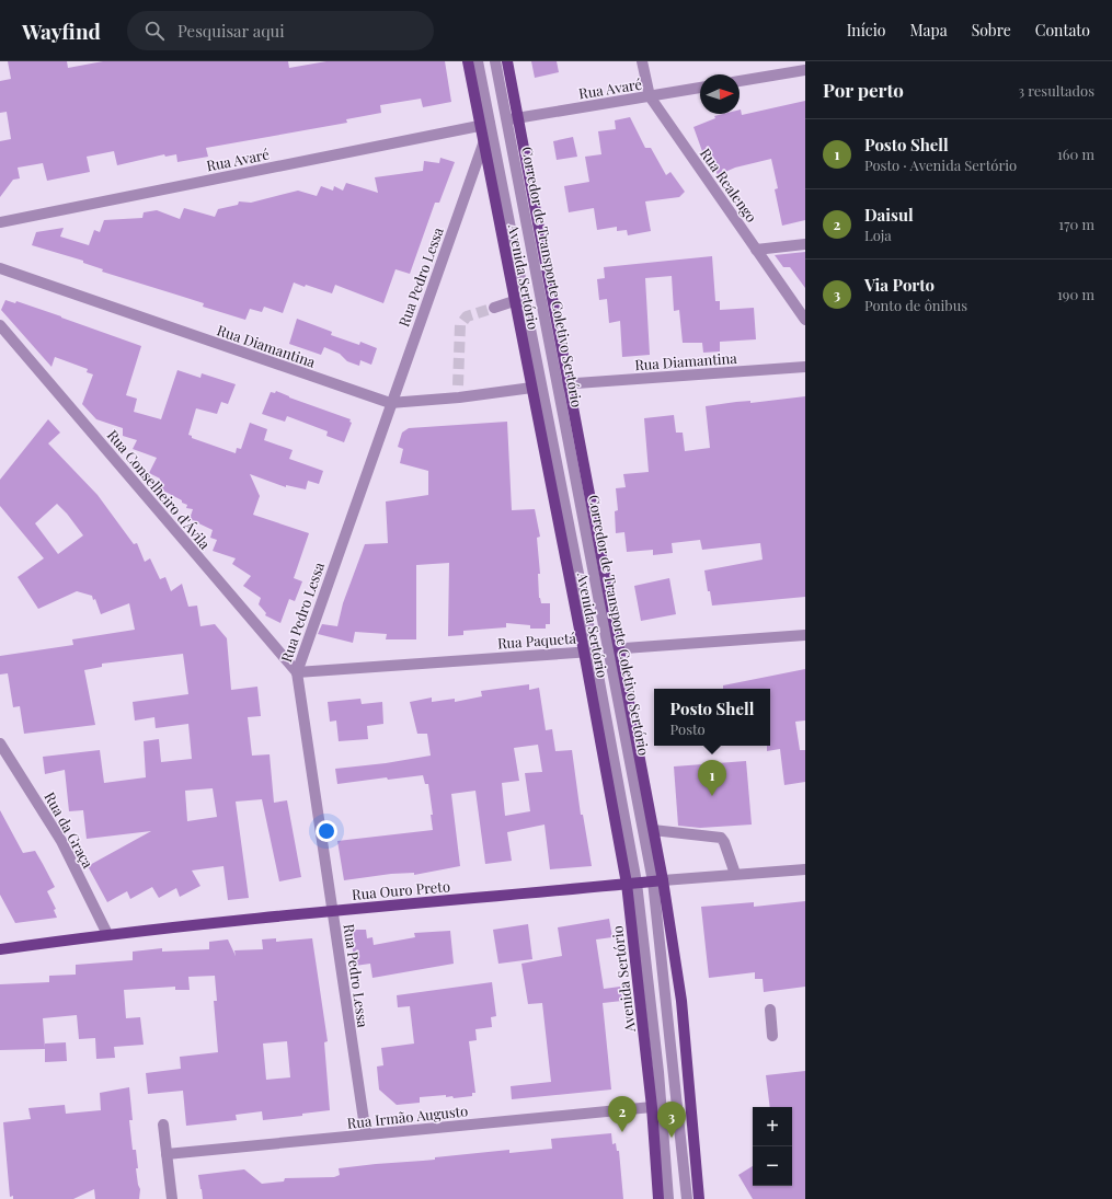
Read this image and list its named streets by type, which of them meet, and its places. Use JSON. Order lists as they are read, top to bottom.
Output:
{
  "streets": {
    "main road": ["Avenida Sertório", "Rua Ouro Preto"],
    "street": [
      "Rua Avaré",
      "Rua Realengo",
      "Rua Pedro Lessa",
      "Corredor de Transporte Coletivo Sertório",
      "Rua Diamantina",
      "Rua Conselheiro d'Ávila",
      "Rua Paquetá",
      "Rua da Graça",
      "Rua Irmão Augusto"
    ]
  },
  "crossings": [
    ["Rua Avaré", "Rua Realengo"],
    ["Rua Avaré", "Avenida Sertório"],
    ["Rua Pedro Lessa", "Avenida Sertório"],
    ["Rua Pedro Lessa", "Rua Diamantina"],
    ["Rua Pedro Lessa", "Rua Conselheiro d'Ávila"],
    ["Rua Pedro Lessa", "Rua Paquetá"],
    ["Rua Pedro Lessa", "Rua Ouro Preto"],
    ["Rua Pedro Lessa", "Rua Irmão Augusto"],
    ["Avenida Sertório", "Corredor de Transporte Coletivo Sertório"],
    ["Avenida Sertório", "Rua Diamantina"],
    ["Avenida Sertório", "Rua Paquetá"],
    ["Avenida Sertório", "Rua Ouro Preto"],
    ["Avenida Sertório", "Rua Irmão Augusto"],
    ["Corredor de Transporte Coletivo Sertório", "Rua Paquetá"],
    ["Corredor de Transporte Coletivo Sertório", "Rua Ouro Preto"],
    ["Rua Conselheiro d'Ávila", "Rua Paquetá"],
    ["Rua da Graça", "Rua Ouro Preto"]
  ],
  "north": "right",
  "page": {
    "header": "Wayfind",
    "search": "Pesquisar aqui",
    "nav": [
      "Início",
      "Mapa",
      "Sobre",
      "Contato"
    ],
    "heading": ["Por perto", "3 resultados"],
    "list": [
      {
        "mark": "1",
        "name": "Posto Shell",
        "note": "Posto · Avenida Sertório",
        "value": "160 m"
      },
      {
        "mark": "2",
        "name": "Daisul",
        "note": "Loja",
        "value": "170 m"
      },
      {
        "mark": "3",
        "name": "Via Porto",
        "note": "Ponto de ônibus",
        "value": "190 m"
      }
    ],
    "popup": ["Posto Shell", "Posto"],
    "pins": ["1", "2", "3"],
    "map_buttons": ["+", "−"]
  }
}
